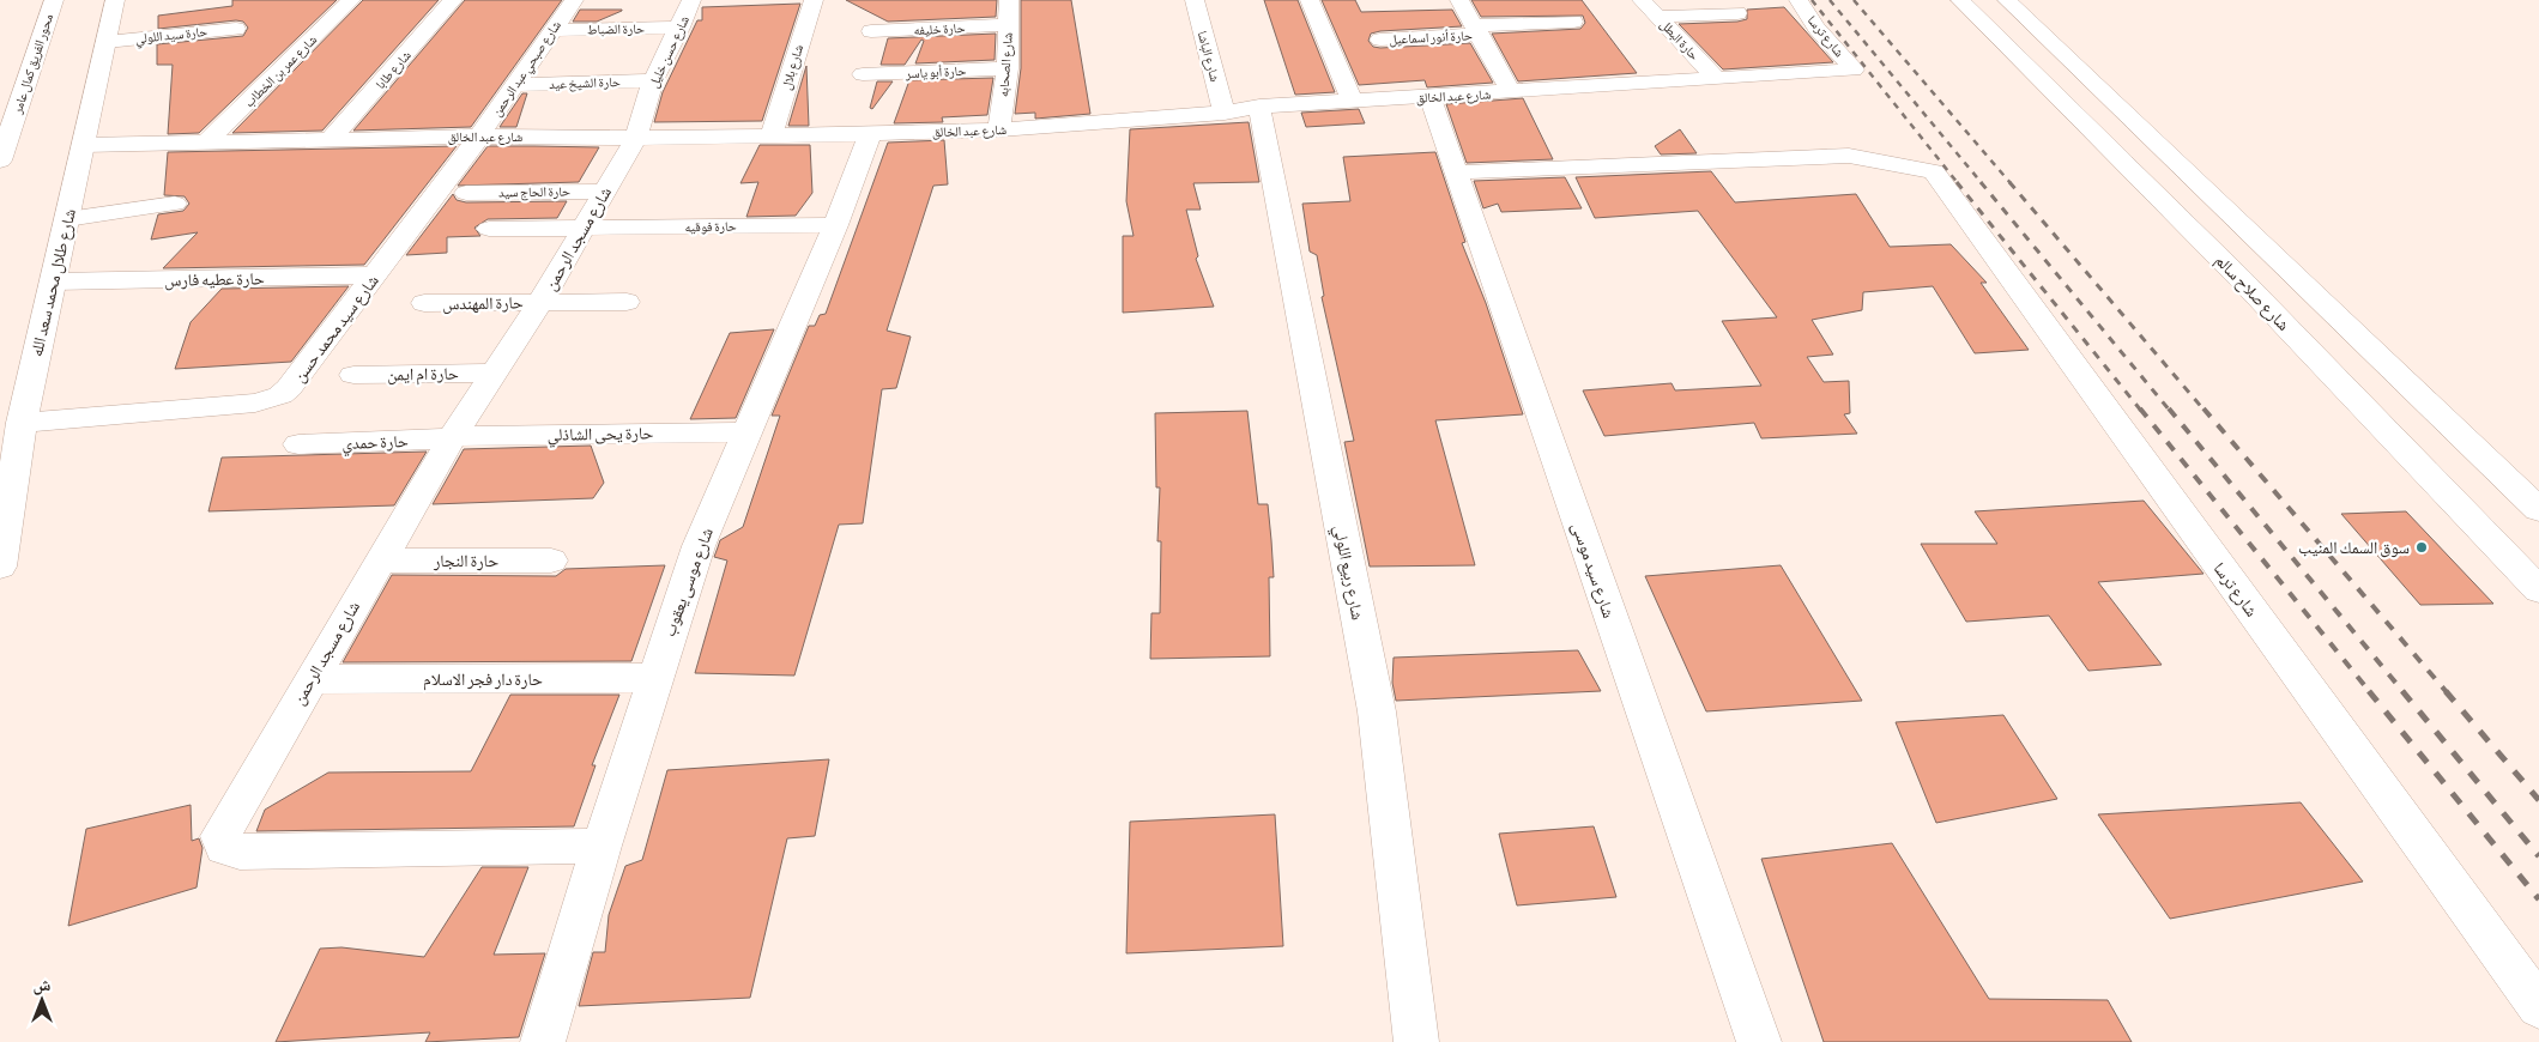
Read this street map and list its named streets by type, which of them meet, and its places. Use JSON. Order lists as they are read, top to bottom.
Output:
{
  "streets": {
    "main road": [
      "حارة الضباط",
      "حارة خليفه",
      "حارة سيد اللولي",
      "شارع ترسا",
      "حارة أنور اسماعيل",
      "حارة البطل",
      "شارع حسن خليل",
      "شارع الباشا",
      "محور الفريق كمال عامر",
      "شارع الصحابه",
      "شارع بلال",
      "شارع صبحي عبد الرحمن",
      "شارع طابا",
      "شارع عمر بن الخطاب",
      "حارة أبو ياسر",
      "حارة الشيخ عيد",
      "شارع عبد الخالق",
      "حارة الحاج سيد",
      "حارة فوقيه",
      "شارع مسجد الرحمن",
      "حارة عطيه فارس",
      "شارع طلال محمد سعد الله",
      "شارع صلاح سالم",
      "حارة المهندس",
      "شارع سيد محمد حسن",
      "حارة ام ايمن",
      "حارة يحى الشاذلي",
      "حارة حمدي",
      "حارة النجار",
      "شارع سيد موسى",
      "شارع ربيع اللولي",
      "شارع موسى يعقوب",
      "حارة دار فجر الاسلام"
    ]
  },
  "crossings": [
    ["حارة الضباط", "شارع حسن خليل"],
    ["حارة الضباط", "شارع صبحي عبد الرحمن"],
    ["حارة خليفه", "شارع الصحابه"],
    ["حارة سيد اللولي", "شارع طلال محمد سعد الله"],
    ["شارع ترسا", "شارع عبد الخالق"],
    ["شارع ترسا", "شارع سيد موسى"],
    ["حارة البطل", "شارع عبد الخالق"],
    ["شارع حسن خليل", "حارة الشيخ عيد"],
    ["شارع حسن خليل", "شارع عبد الخالق"],
    ["شارع حسن خليل", "شارع مسجد الرحمن"],
    ["شارع الباشا", "شارع عبد الخالق"],
    ["شارع الصحابه", "حارة أبو ياسر"],
    ["شارع الصحابه", "شارع عبد الخالق"],
    ["شارع بلال", "شارع عبد الخالق"],
    ["شارع صبحي عبد الرحمن", "حارة الشيخ عيد"],
    ["شارع صبحي عبد الرحمن", "شارع عبد الخالق"],
    ["شارع صبحي عبد الرحمن", "شارع سيد محمد حسن"],
    ["شارع طابا", "شارع عبد الخالق"],
    ["شارع عمر بن الخطاب", "شارع عبد الخالق"],
    ["شارع عبد الخالق", "شارع مسجد الرحمن"],
    ["شارع عبد الخالق", "شارع طلال محمد سعد الله"],
    ["شارع عبد الخالق", "شارع سيد محمد حسن"],
    ["شارع عبد الخالق", "شارع سيد موسى"],
    ["شارع عبد الخالق", "شارع ربيع اللولي"],
    ["شارع عبد الخالق", "شارع موسى يعقوب"],
    ["حارة الحاج سيد", "شارع مسجد الرحمن"],
    ["حارة فوقيه", "شارع مسجد الرحمن"],
    ["حارة فوقيه", "شارع موسى يعقوب"],
    ["شارع مسجد الرحمن", "حارة المهندس"],
    ["شارع مسجد الرحمن", "حارة ام ايمن"],
    ["شارع مسجد الرحمن", "حارة يحى الشاذلي"],
    ["شارع مسجد الرحمن", "حارة حمدي"],
    ["شارع مسجد الرحمن", "حارة النجار"],
    ["شارع مسجد الرحمن", "شارع موسى يعقوب"],
    ["شارع مسجد الرحمن", "حارة دار فجر الاسلام"],
    ["حارة عطيه فارس", "شارع طلال محمد سعد الله"],
    ["حارة عطيه فارس", "شارع سيد محمد حسن"],
    ["شارع طلال محمد سعد الله", "شارع سيد محمد حسن"],
    ["حارة يحى الشاذلي", "حارة حمدي"],
    ["حارة يحى الشاذلي", "شارع موسى يعقوب"],
    ["شارع موسى يعقوب", "حارة دار فجر الاسلام"]
  ],
  "places": ["سوق السمك المنيب"],
  "north": "top"
}
